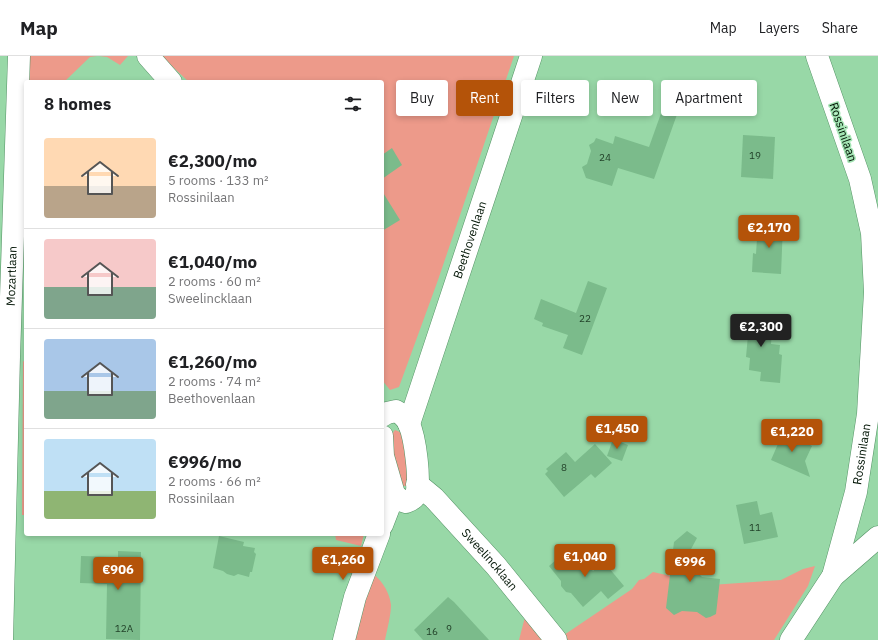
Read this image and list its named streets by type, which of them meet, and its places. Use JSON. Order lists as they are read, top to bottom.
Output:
{
  "streets": {
    "street": [
      "Rossinilaan",
      "Beethovenlaan",
      "Mozartlaan",
      "Sweelincklaan"
    ]
  },
  "house_numbers": [
    "19",
    "24",
    "22",
    "8",
    "11",
    "12A",
    "9",
    "16"
  ],
  "page": {
    "header": "Map",
    "nav": ["Map", "Layers", "Share"],
    "chip": [
      "Buy",
      "Rent",
      "Filters",
      "New",
      "Apartment"
    ],
    "heading": "8 homes",
    "list": [
      {
        "name": "€2,300/mo",
        "note": "5 rooms · 133 m² · Rossinilaan"
      },
      {
        "name": "€1,040/mo",
        "note": "2 rooms · 60 m² · Sweelincklaan"
      },
      {
        "name": "€1,260/mo",
        "note": "2 rooms · 74 m² · Beethovenlaan"
      },
      {
        "name": "€996/mo",
        "note": "2 rooms · 66 m² · Rossinilaan"
      }
    ],
    "price": [
      "€2,170",
      "€2,300",
      "€1,450",
      "€1,220",
      "€1,040",
      "€1,260",
      "€996",
      "€906"
    ]
  }
}
